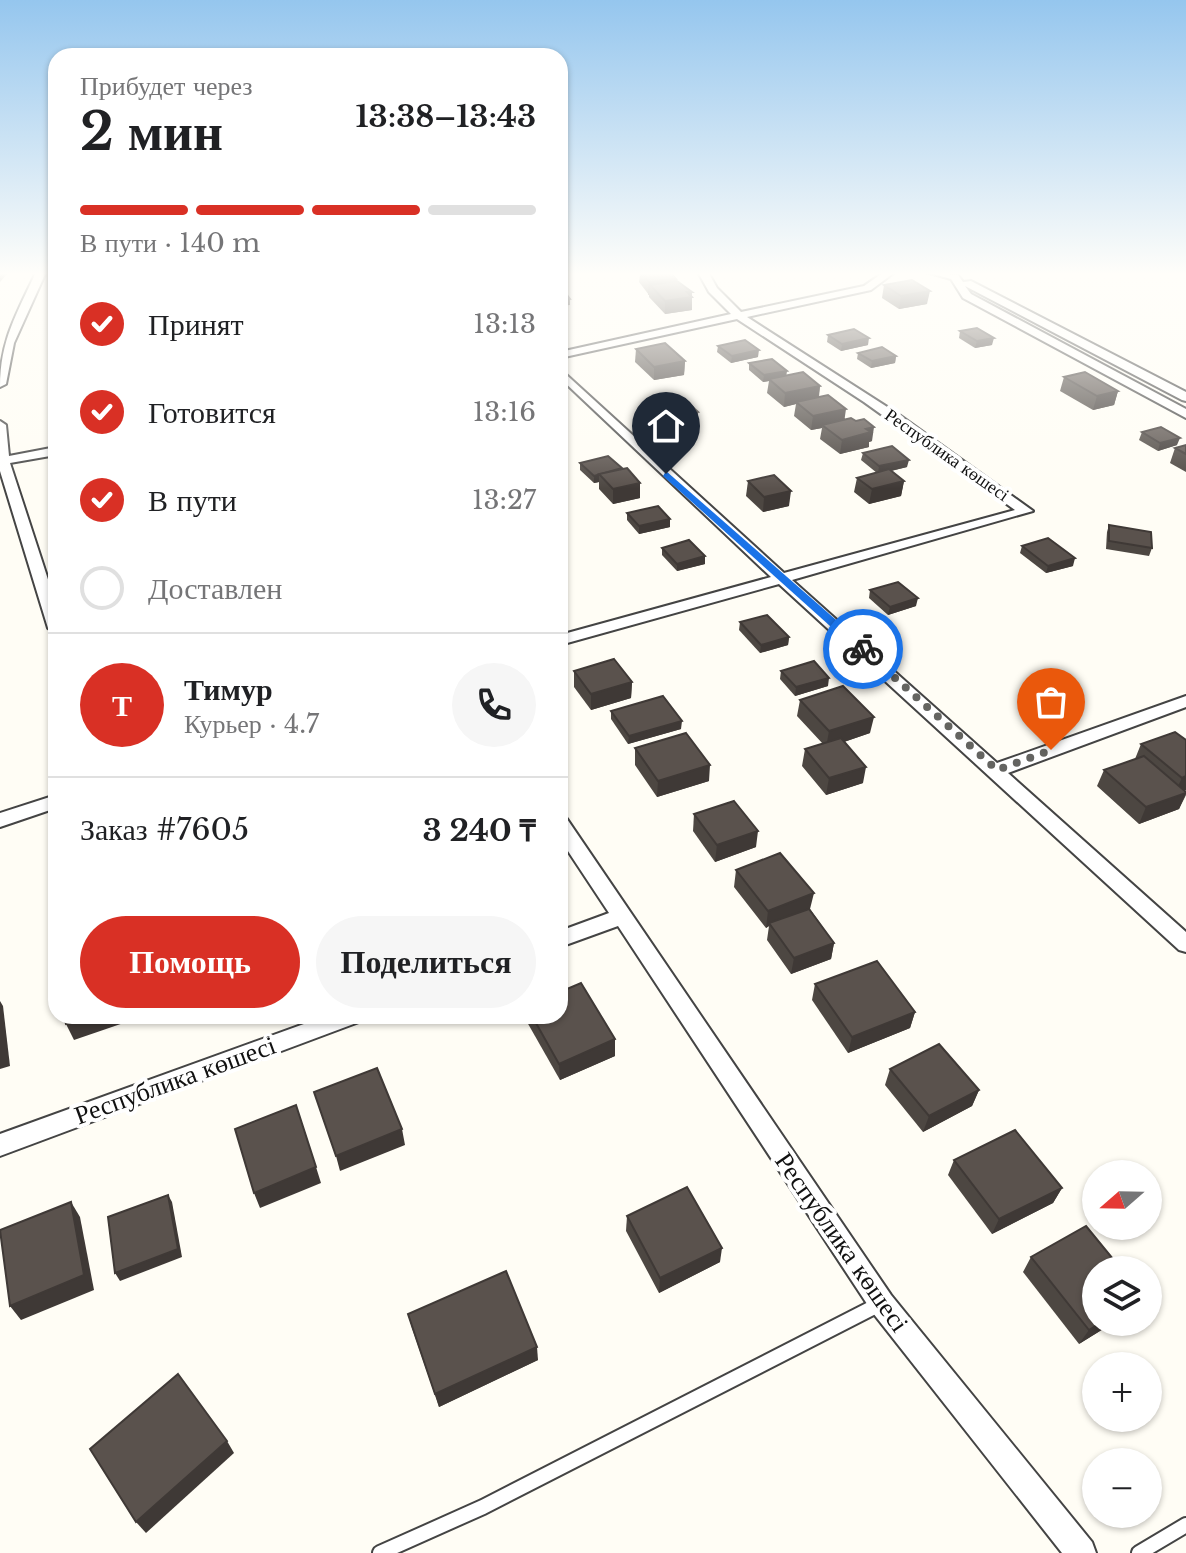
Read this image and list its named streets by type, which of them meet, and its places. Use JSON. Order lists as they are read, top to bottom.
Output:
{
  "streets": {
    "street": ["Республика көшесі"]
  },
  "north": "left",
  "page": {
    "heading": ["2 мин", "Прибудет через", "13:38–13:43"],
    "panel": [
      "Тимур",
      "Курьер · 4.7",
      "Заказ #7605",
      "3 240 ₸"
    ],
    "bar": "В пути · 140 m",
    "list": [
      ["Принят", "13:13"],
      ["Готовится", "13:16"],
      ["В пути", "13:27"],
      "Доставлен"
    ],
    "round": "Т",
    "buttons": ["Помощь", "Поделиться"],
    "map_buttons": ["+", "−"]
  }
}
